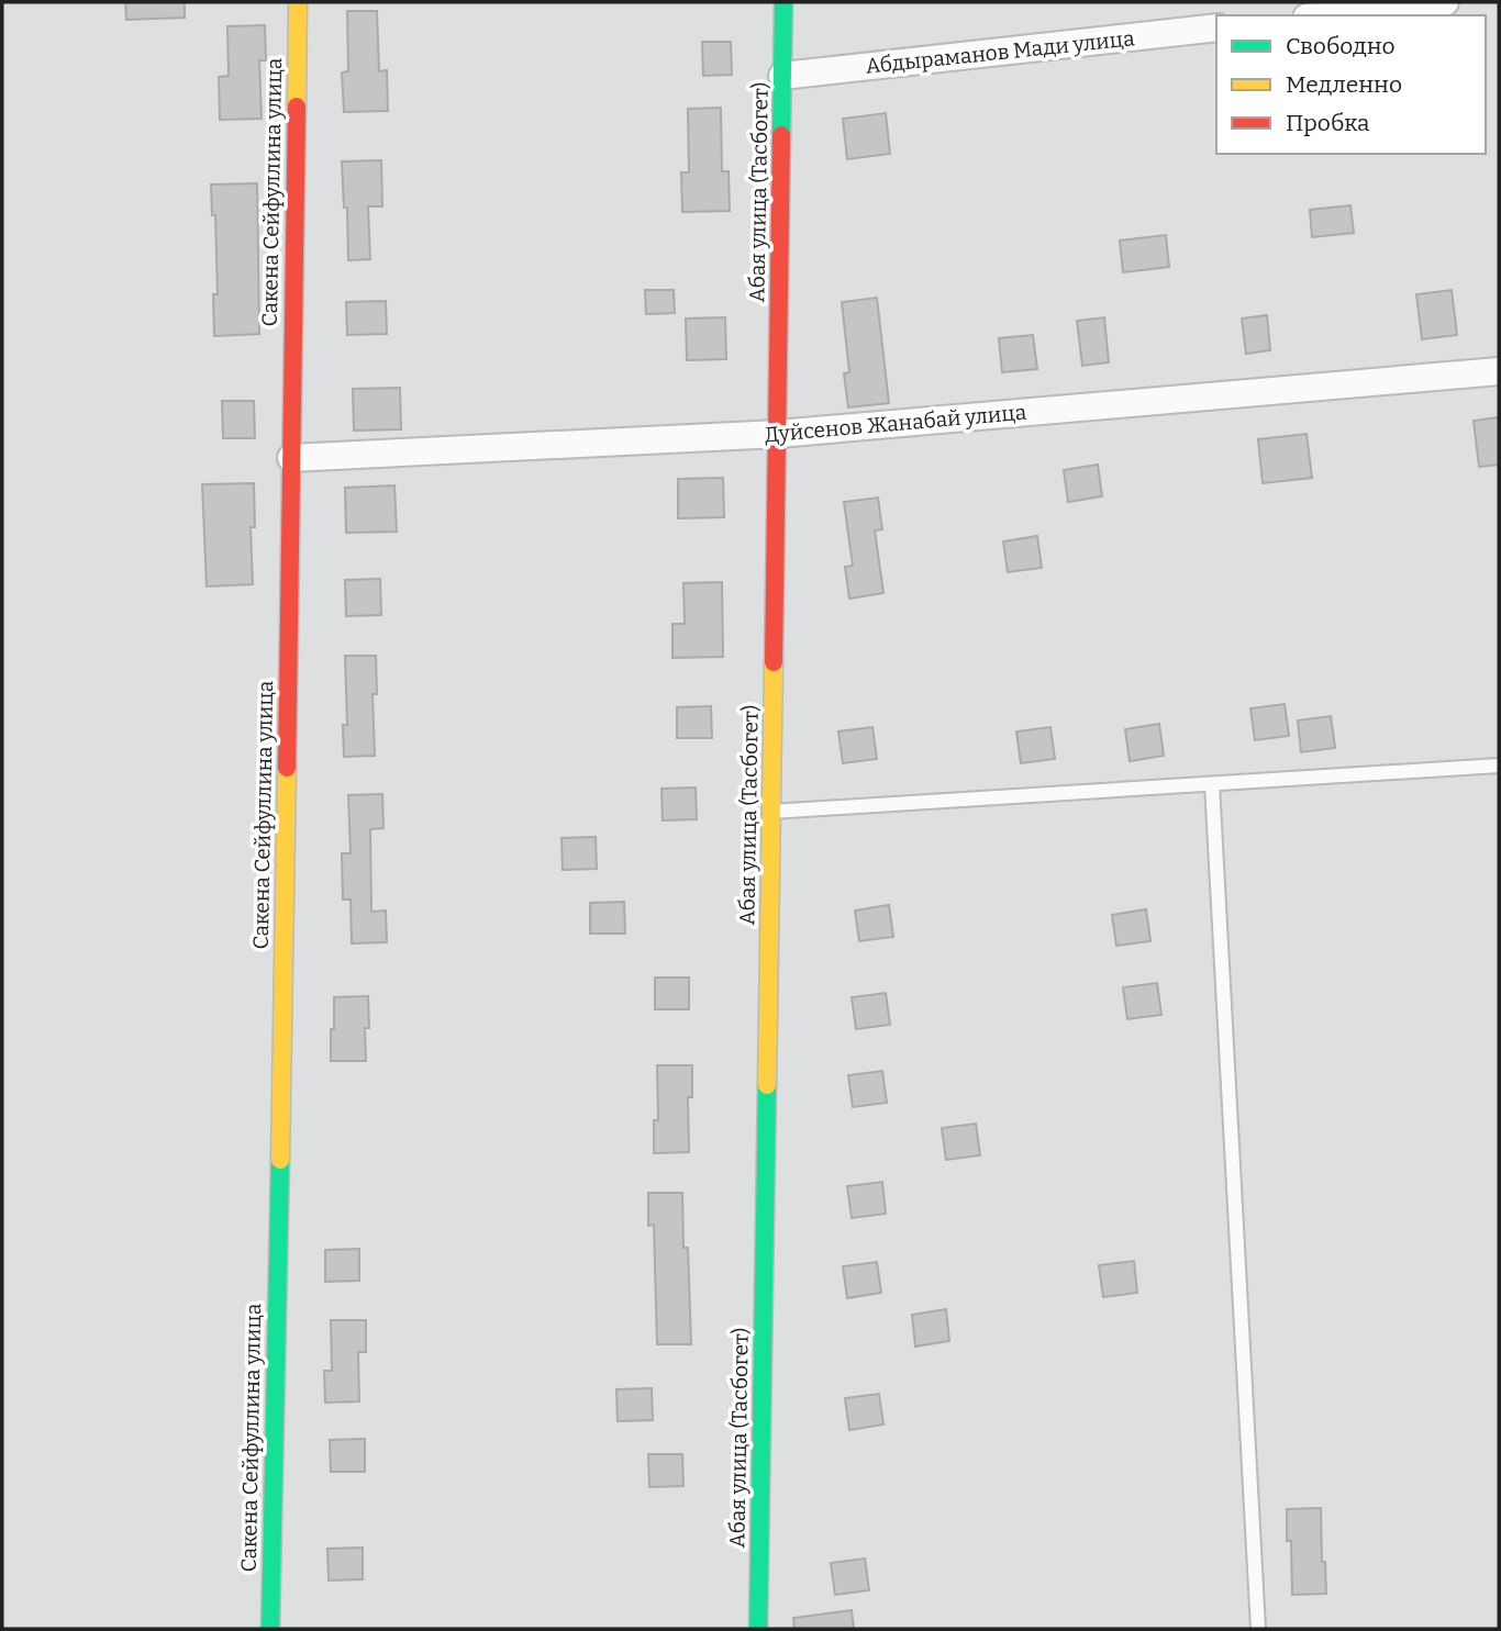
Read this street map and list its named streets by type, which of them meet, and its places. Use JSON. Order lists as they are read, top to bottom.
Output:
{
  "streets": {
    "street": [
      "Абдыраманов Мади улица",
      "Сакена Сейфуллина улица",
      "Абая улица (Тасбогет)",
      "Дуйсенов Жанабай улица"
    ]
  },
  "crossings": [
    ["Абдыраманов Мади улица", "Абая улица (Тасбогет)"],
    ["Сакена Сейфуллина улица", "Дуйсенов Жанабай улица"],
    ["Абая улица (Тасбогет)", "Дуйсенов Жанабай улица"]
  ],
  "legend": ["Свободно", "Медленно", "Пробка"]
}
